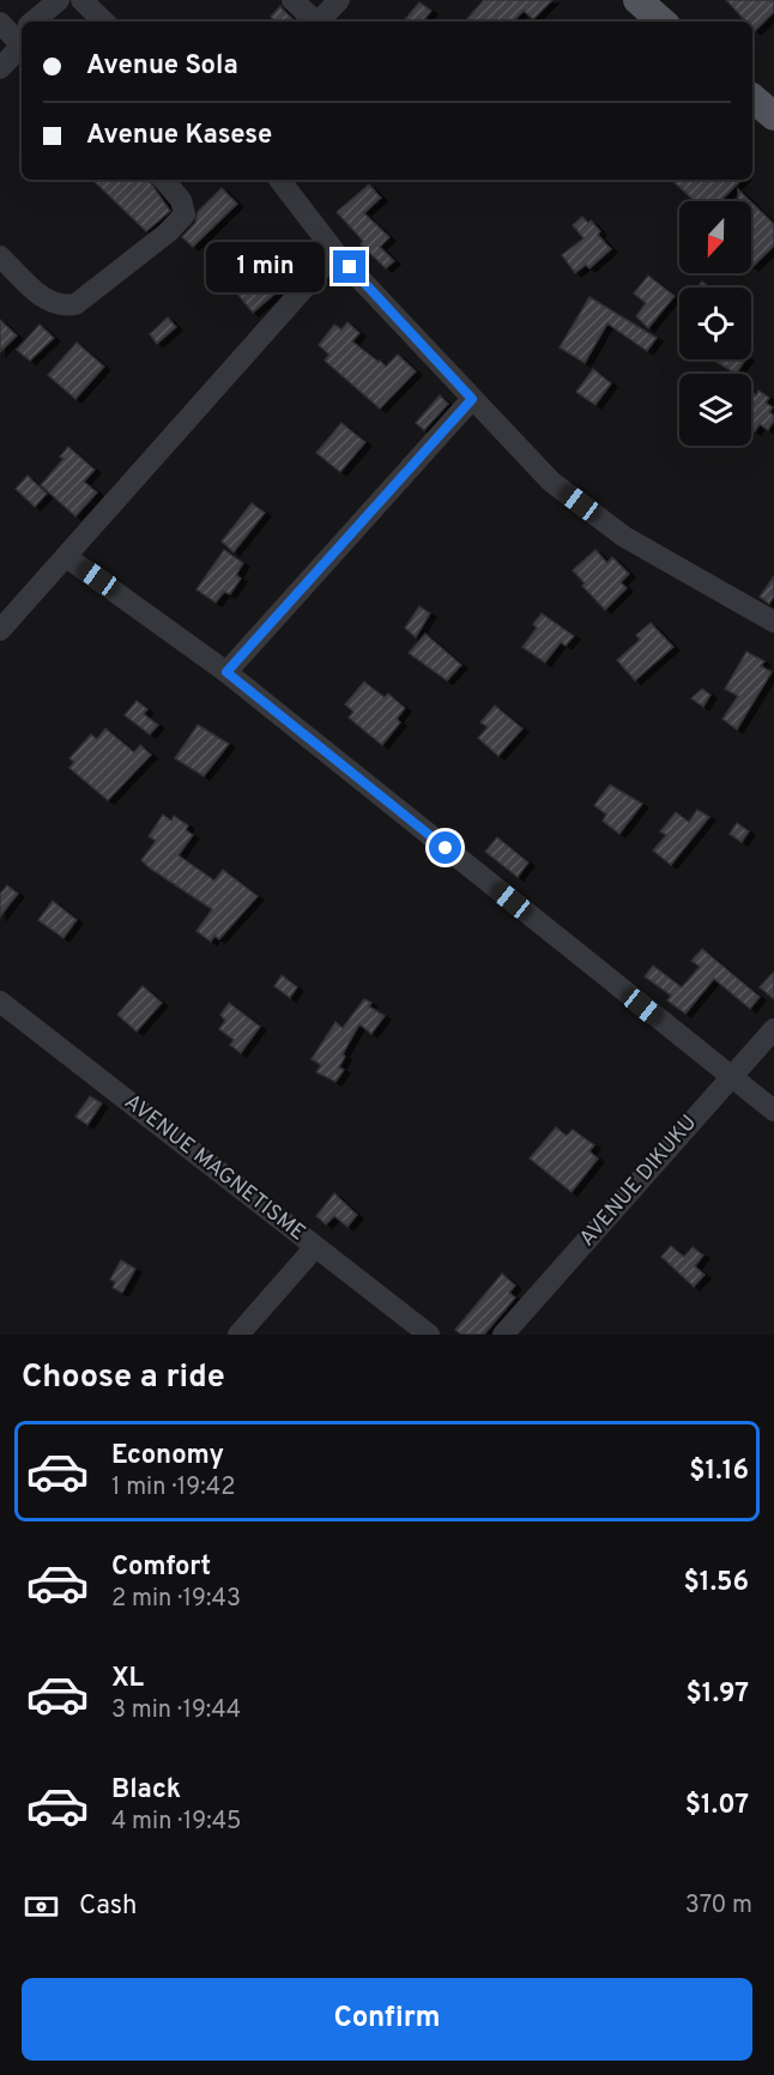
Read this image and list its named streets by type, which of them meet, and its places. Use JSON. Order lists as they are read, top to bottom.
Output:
{
  "streets": {
    "street": ["AVENUE MAGNETISME", "AVENUE DIKUKU"]
  },
  "north": "bottom",
  "page": {
    "banner": ["Avenue Sola", "Avenue Kasese"],
    "bubble": "1 min",
    "heading": "Choose a ride",
    "list": [
      {
        "name": "Economy",
        "note": "1 min · 19:42",
        "value": "$1.16"
      },
      {
        "name": "Comfort",
        "note": "2 min · 19:43",
        "value": "$1.56"
      },
      {
        "name": "XL",
        "note": "3 min · 19:44",
        "value": "$1.97"
      },
      {
        "name": "Black",
        "note": "4 min · 19:45",
        "value": "$1.07"
      }
    ],
    "pay": ["Cash", "370 m"],
    "buttons": "Confirm"
  }
}
